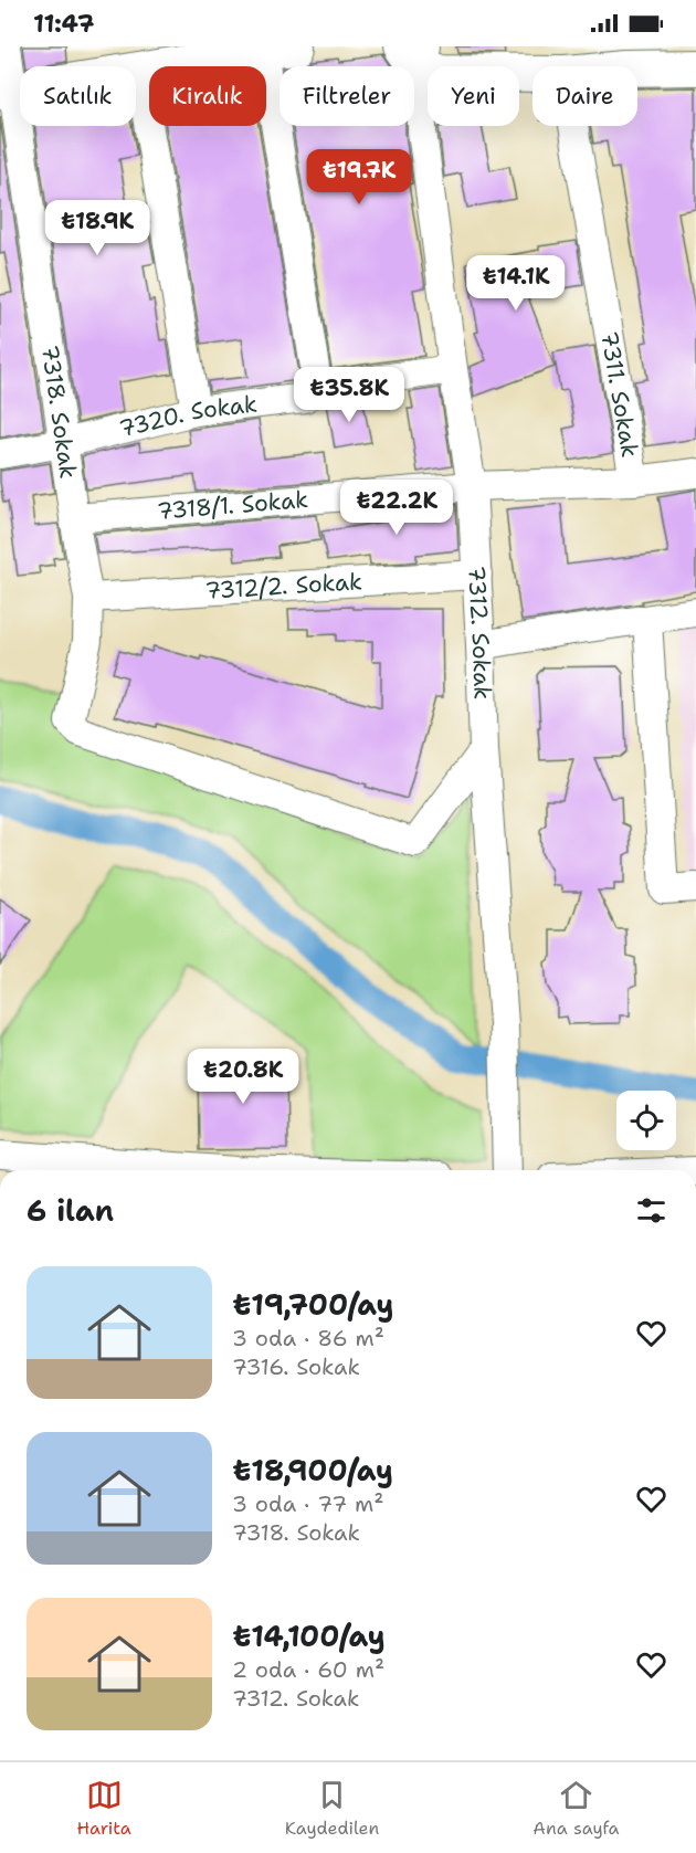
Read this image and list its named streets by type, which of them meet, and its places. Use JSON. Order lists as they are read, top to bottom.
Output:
{
  "streets": {
    "street": [
      "7311. Sokak",
      "7318. Sokak",
      "7320. Sokak",
      "7318/1. Sokak",
      "7312/2. Sokak",
      "7312. Sokak"
    ]
  },
  "crossings": [
    ["7311. Sokak", "7318/1. Sokak"],
    ["7318. Sokak", "7320. Sokak"],
    ["7318. Sokak", "7318/1. Sokak"],
    ["7318. Sokak", "7312/2. Sokak"],
    ["7318. Sokak", "7312. Sokak"],
    ["7320. Sokak", "7312. Sokak"],
    ["7318/1. Sokak", "7312. Sokak"],
    ["7312/2. Sokak", "7312. Sokak"]
  ],
  "page": {
    "status": "11:47",
    "chip": [
      "Satılık",
      "Kiralık",
      "Filtreler",
      "Yeni",
      "Daire"
    ],
    "price": [
      "₺19.7K",
      "₺18.9K",
      "₺14.1K",
      "₺35.8K",
      "₺22.2K",
      "₺20.8K"
    ],
    "heading": "6 ilan",
    "list": [
      {
        "name": "₺19,700/ay",
        "note": "3 oda · 86 m² · 7316. Sokak"
      },
      {
        "name": "₺18,900/ay",
        "note": "3 oda · 77 m² · 7318. Sokak"
      },
      {
        "name": "₺14,100/ay",
        "note": "2 oda · 60 m² · 7312. Sokak"
      }
    ],
    "tabs": ["Harita", "Kaydedilen", "Ana sayfa"]
  }
}
